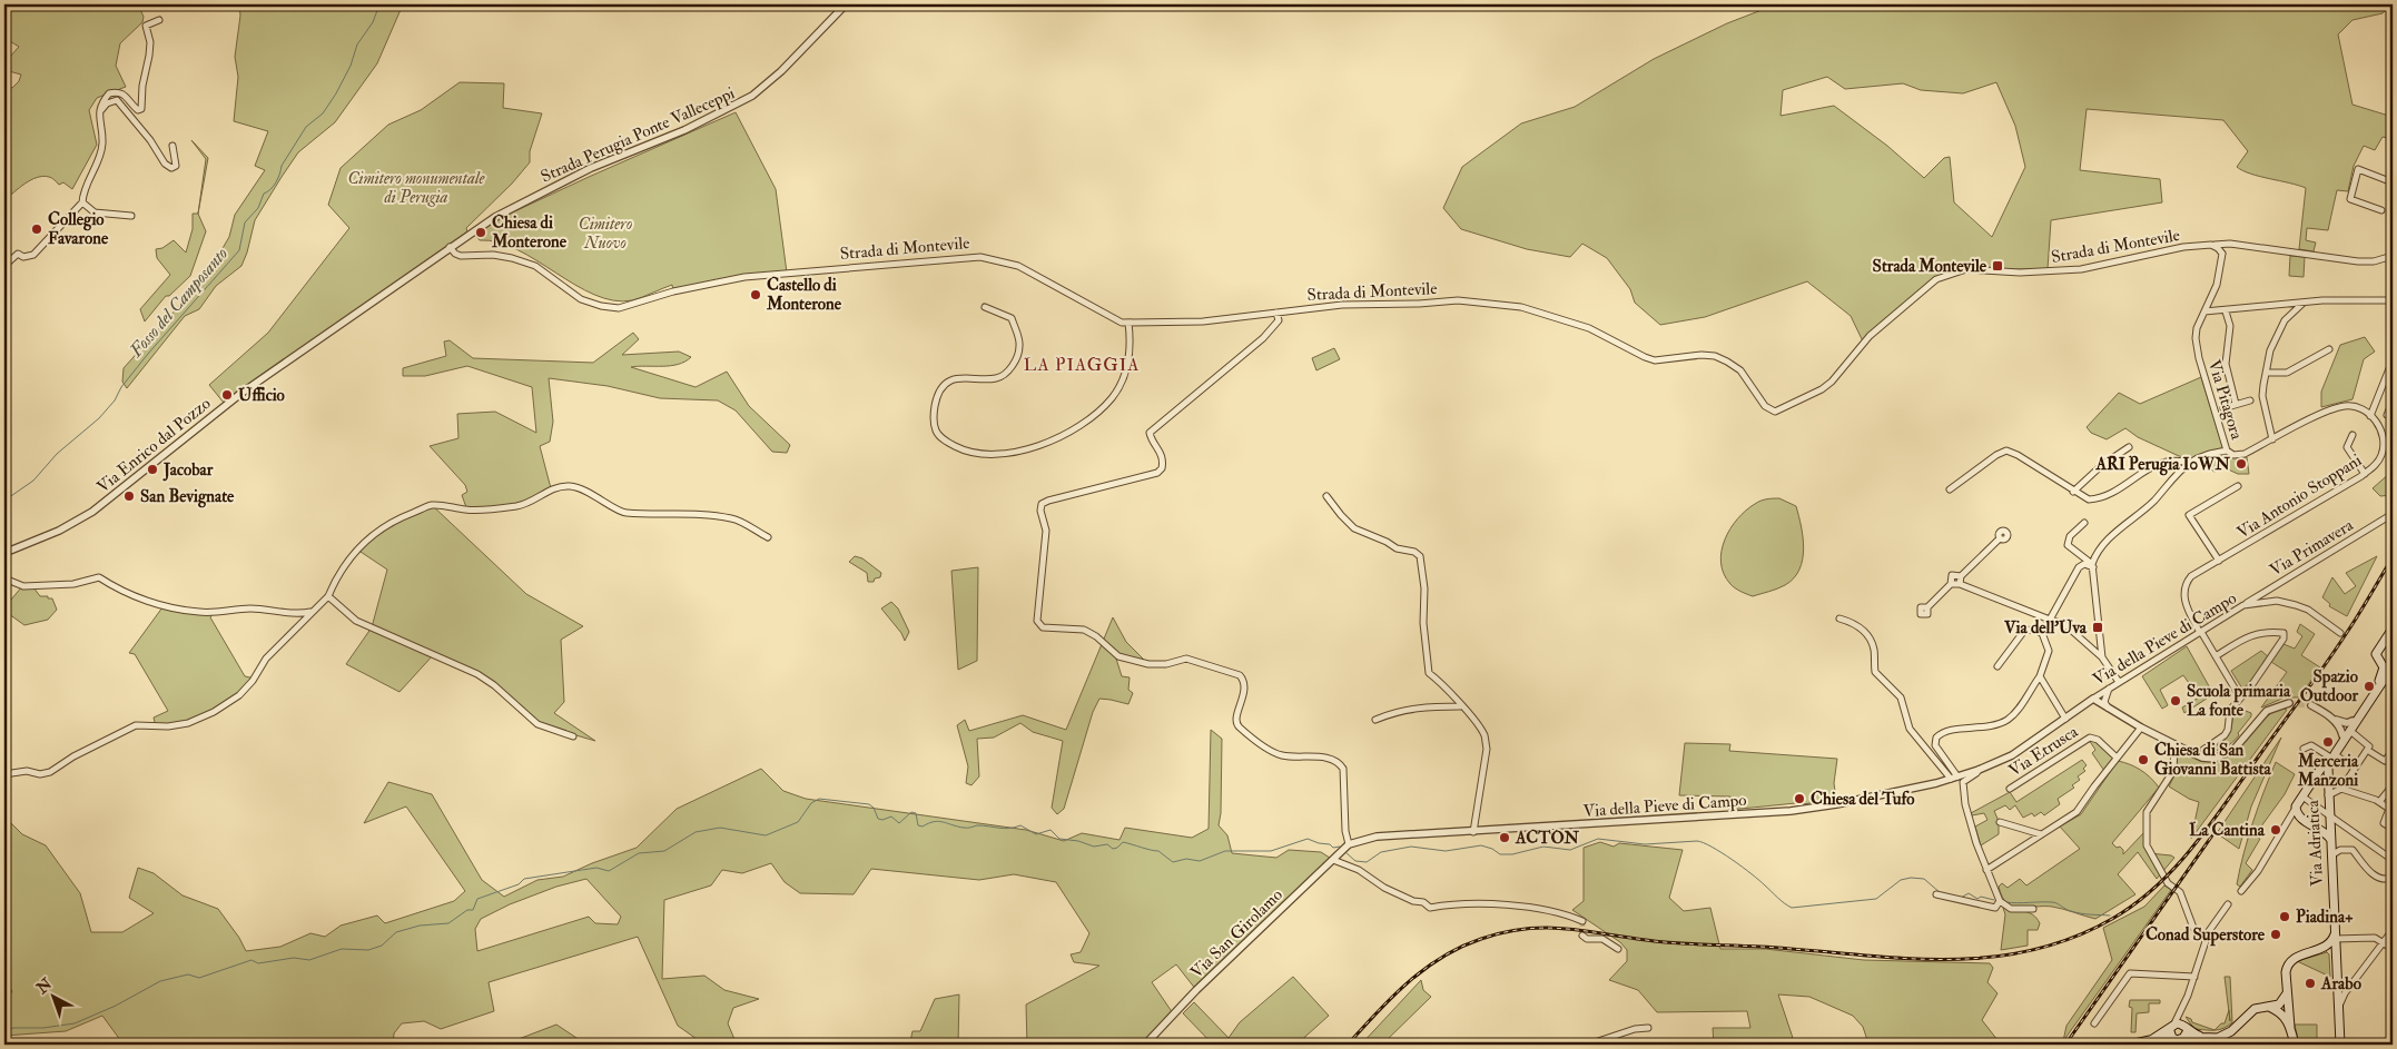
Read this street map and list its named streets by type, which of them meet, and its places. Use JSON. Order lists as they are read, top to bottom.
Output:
{
  "streets": {
    "main road": ["Via Adriatica"],
    "street": [
      "Strada Perugia Ponte Valleceppi",
      "Strada di Montevile",
      "Via Pitagora",
      "Via Enrico dal Pozzo",
      "Via Antonio Stoppani",
      "Via Primavera",
      "Via della Pieve di Campo",
      "Via Etrusca",
      "Via San Girolamo"
    ]
  },
  "crossings": [
    ["Strada Perugia Ponte Valleceppi", "Strada di Montevile"],
    ["Strada Perugia Ponte Valleceppi", "Via Enrico dal Pozzo"],
    ["Strada di Montevile", "Via Enrico dal Pozzo"],
    ["Via Antonio Stoppani", "Via della Pieve di Campo"],
    ["Via Primavera", "Via della Pieve di Campo"],
    ["Via della Pieve di Campo", "Via San Girolamo"]
  ],
  "districts": ["LA PIAGGIA"],
  "water": ["Fosso del Camposanto"],
  "parks": ["Cimitero monumentale di Perugia", "Cimitero Nuovo"],
  "places": {
    "other": [
      "Collegio Favarone",
      "Chiesa di Monterone",
      "Castello di Monterone",
      "Ufficio",
      "ARI Perugia I0WN",
      "Jacobar",
      "San Bevignate",
      "Spazio Outdoor",
      "Scuola primaria La fonte",
      "Merceria Manzoni",
      "Chiesa di San Giovanni Battista",
      "Chiesa del Tufo",
      "La Cantina",
      "ACTON",
      "Piadina+",
      "Conad Superstore",
      "Arabo"
    ],
    "transit": ["Strada Montevile", "Via dell'Uva"]
  },
  "north": "top left"
}
